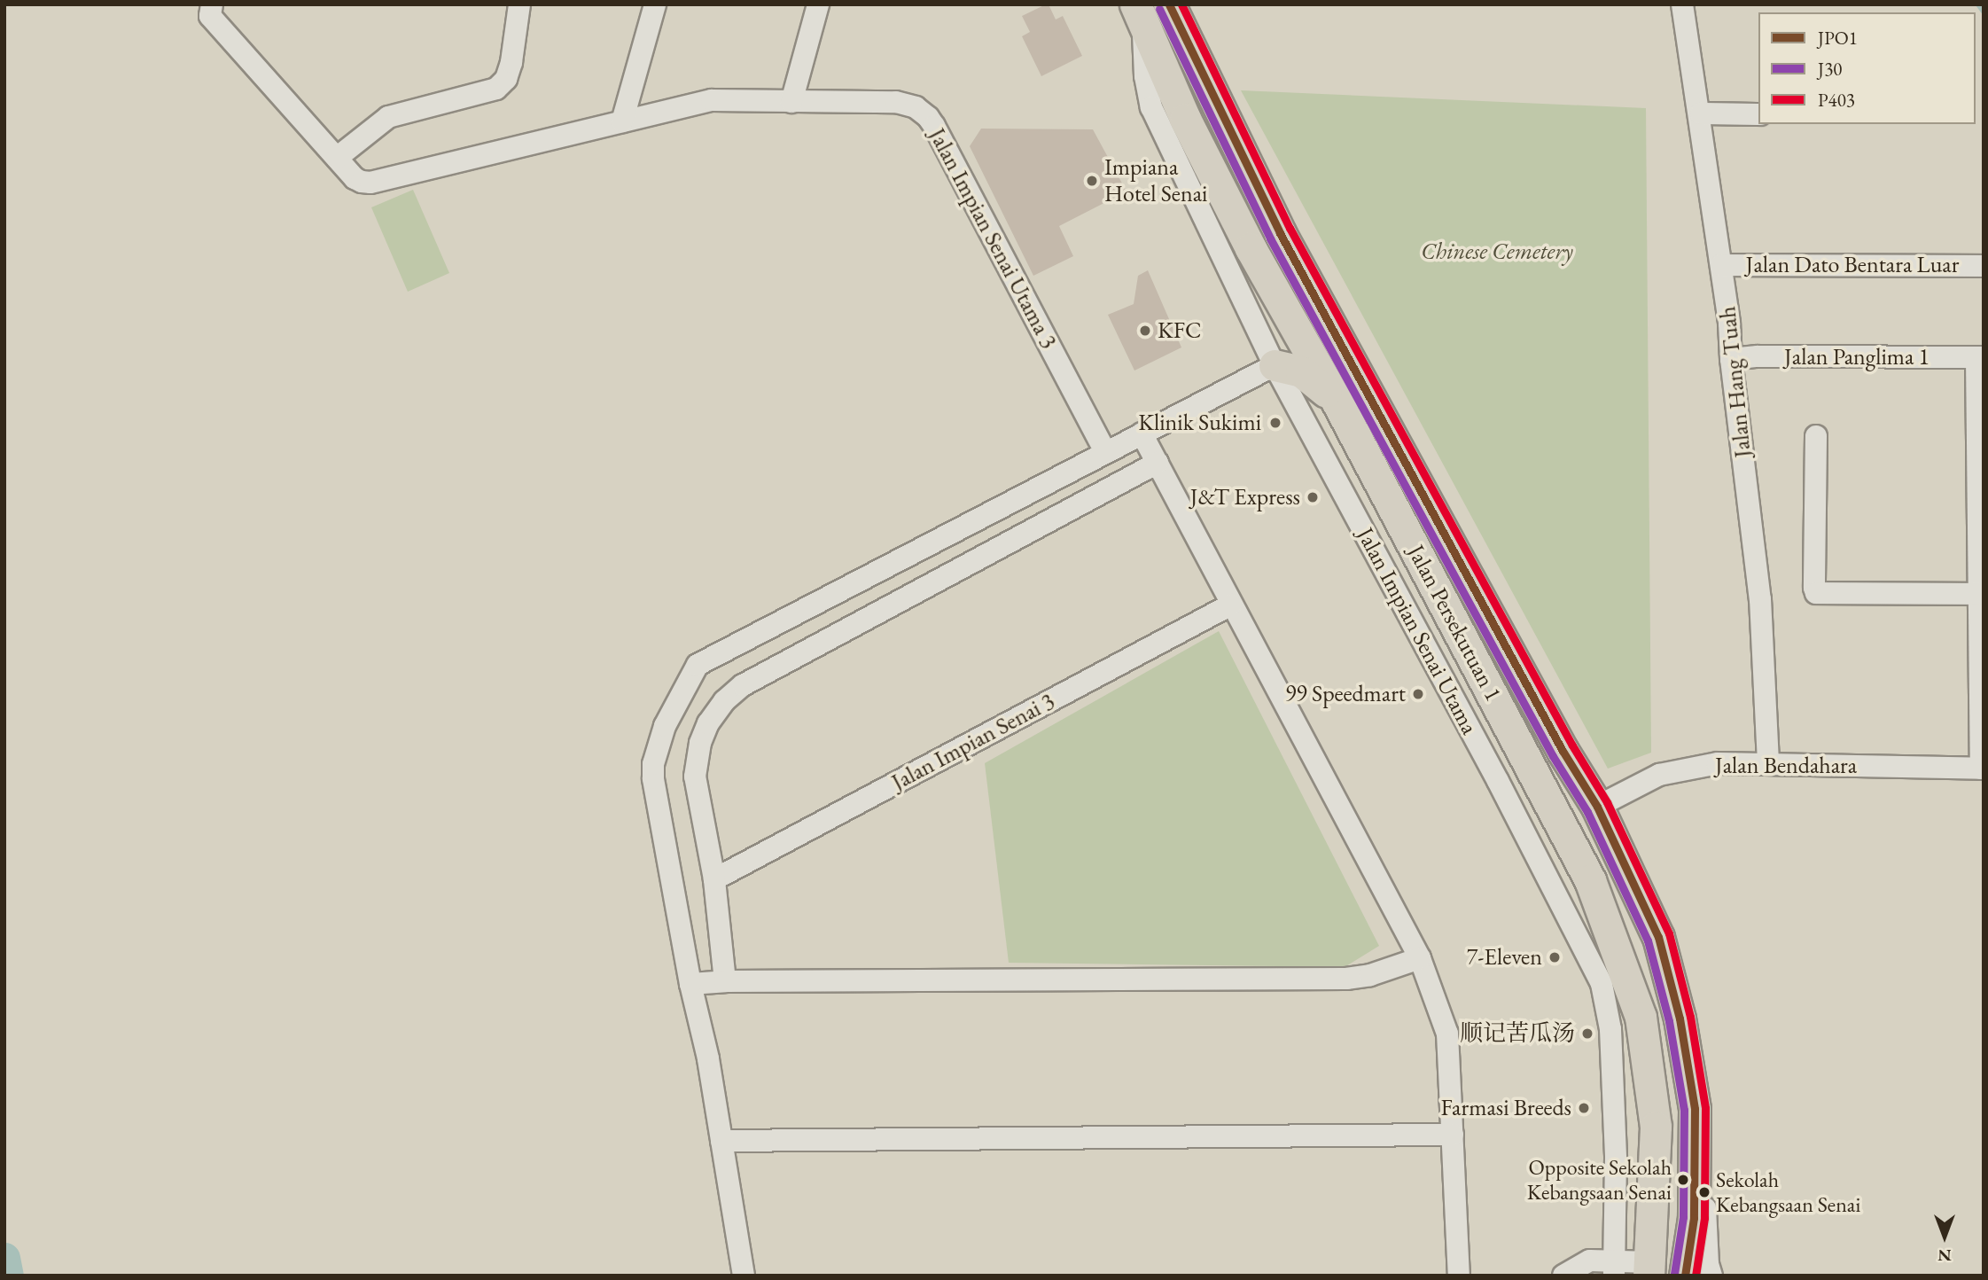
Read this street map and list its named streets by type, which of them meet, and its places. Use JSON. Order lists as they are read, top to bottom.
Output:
{
  "streets": {
    "highway": ["Jalan Persekutuan 1"],
    "street": [
      "Jalan Impian Senai Utama 3",
      "Jalan Dato Bentara Luar",
      "Jalan Panglima 1",
      "Jalan Hang Tuah",
      "Jalan Impian Senai Utama",
      "Jalan Impian Senai 3",
      "Jalan Bendahara"
    ]
  },
  "crossings": [
    ["Jalan Dato Bentara Luar", "Jalan Hang Tuah"],
    ["Jalan Panglima 1", "Jalan Hang Tuah"],
    ["Jalan Hang Tuah", "Jalan Bendahara"],
    ["Jalan Persekutuan 1", "Jalan Impian Senai Utama"],
    ["Jalan Persekutuan 1", "Jalan Bendahara"]
  ],
  "parks": ["Chinese Cemetery"],
  "places": [
    "Impiana Hotel Senai",
    "KFC",
    "Klinik Sukimi",
    "J&T Express",
    "99 Speedmart",
    "7-Eleven",
    "顺记苦瓜汤",
    "Farmasi Breeds",
    "Opposite Sekolah Kebangsaan Senai",
    "Sekolah Kebangsaan Senai"
  ],
  "lines": ["transit line JPO1", "transit line P403", "transit line J30"],
  "legend": ["JPO1", "J30", "P403"],
  "north": "bottom"
}
